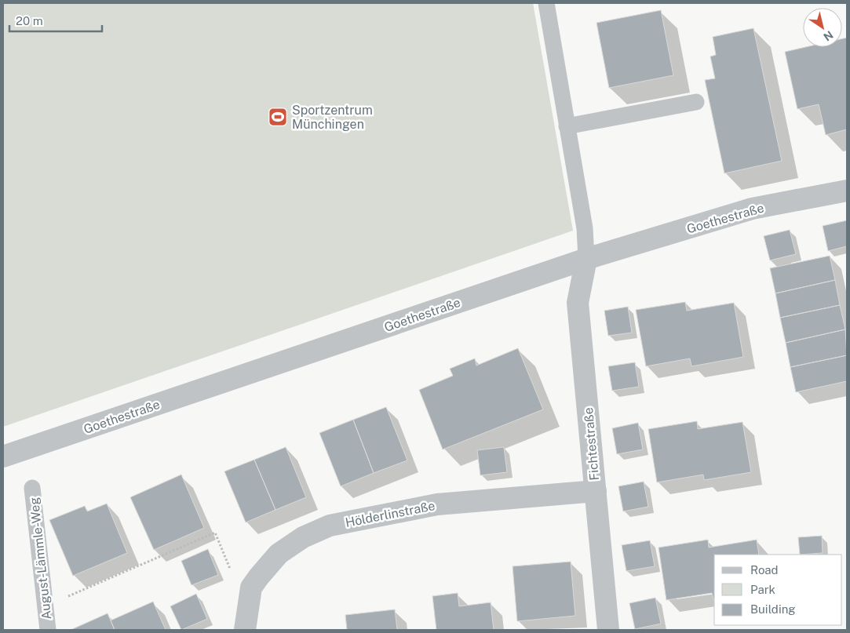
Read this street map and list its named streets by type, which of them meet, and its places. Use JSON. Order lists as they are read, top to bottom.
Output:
{
  "streets": {
    "street": ["Goethestraße", "Fichtestraße", "Hölderlinstraße"],
    "lane": ["August-Lämmle-Weg"]
  },
  "crossings": [
    ["Goethestraße", "Fichtestraße"],
    ["Fichtestraße", "Hölderlinstraße"]
  ],
  "places": {
    "sports": ["Sportzentrum Münchingen"]
  },
  "legend": ["Road", "Park", "Building"],
  "scale_bar": "20 m",
  "north": "bottom right"
}
